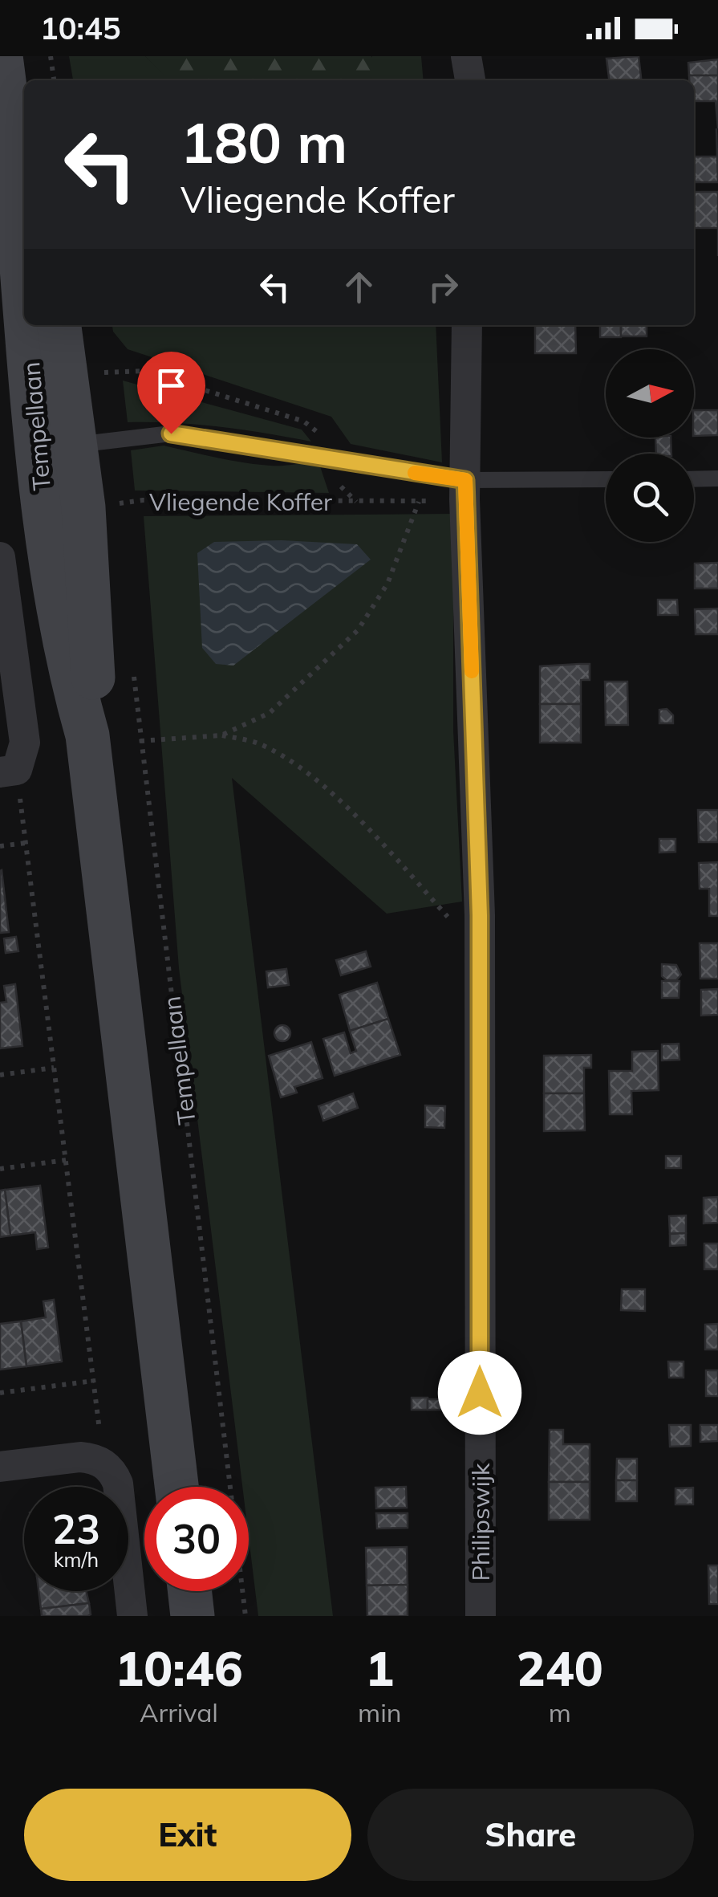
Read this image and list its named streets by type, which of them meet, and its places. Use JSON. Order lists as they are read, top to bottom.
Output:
{
  "streets": {
    "main road": ["Tempellaan"],
    "street": ["Philipswijk"],
    "lane": ["Vliegende Koffer"]
  },
  "crossings": [
    ["Tempellaan", "Vliegende Koffer"],
    ["Vliegende Koffer", "Philipswijk"]
  ],
  "north": "right",
  "page": {
    "status": "10:45",
    "turn": ["180 m", "Vliegende Koffer"],
    "speed": "23 km/h",
    "limit": "30",
    "eta": [
      "10:46",
      "Arrival",
      "1",
      "min",
      "240",
      "m"
    ],
    "buttons": ["Exit", "Share"]
  }
}
